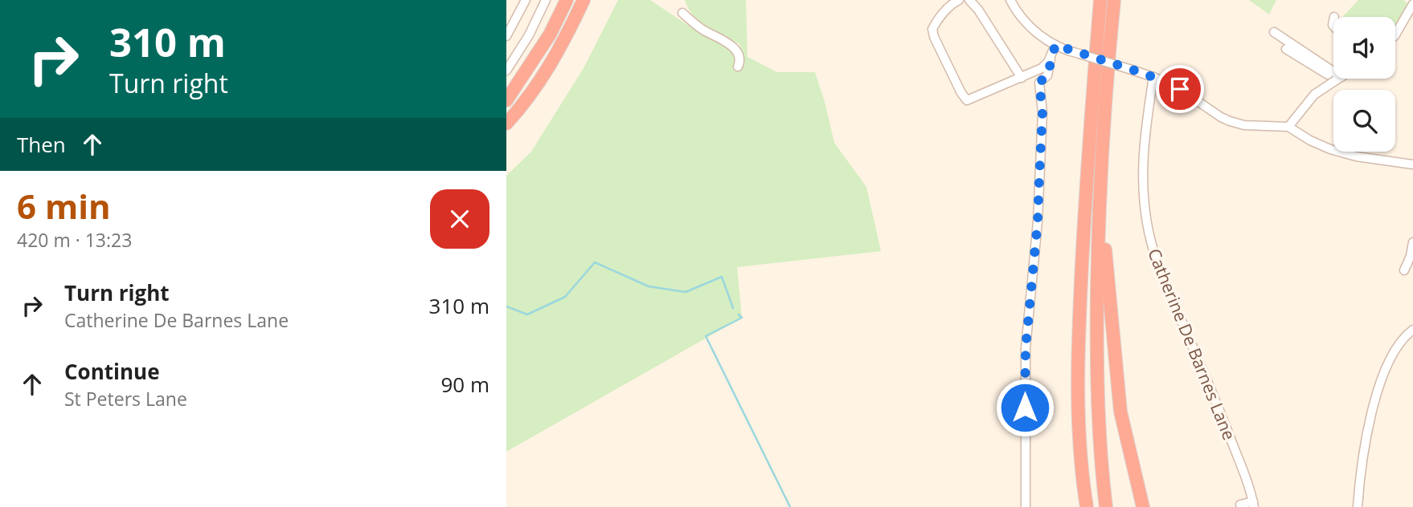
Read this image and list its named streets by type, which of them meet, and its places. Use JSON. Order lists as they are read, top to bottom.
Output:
{
  "streets": {
    "street": ["Catherine De Barnes Lane"]
  },
  "page": {
    "turn": ["310 m", "Turn right"],
    "then": "Then",
    "heading": ["6 min", "420 m · 13:23"],
    "list": [
      {
        "name": "Turn right",
        "note": "Catherine De Barnes Lane",
        "value": "310 m"
      },
      {
        "name": "Continue",
        "note": "St Peters Lane",
        "value": "90 m"
      }
    ]
  }
}
